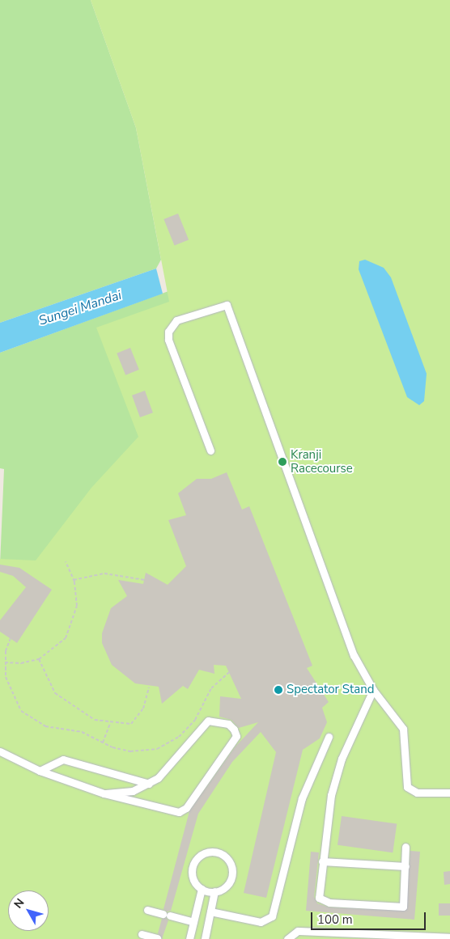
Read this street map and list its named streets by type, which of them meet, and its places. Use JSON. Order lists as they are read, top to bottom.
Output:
{
  "water": ["Sungei Mandai"],
  "places": ["Kranji Racecourse", "Spectator Stand"],
  "scale_bar": "100 m",
  "north": "top left"
}
